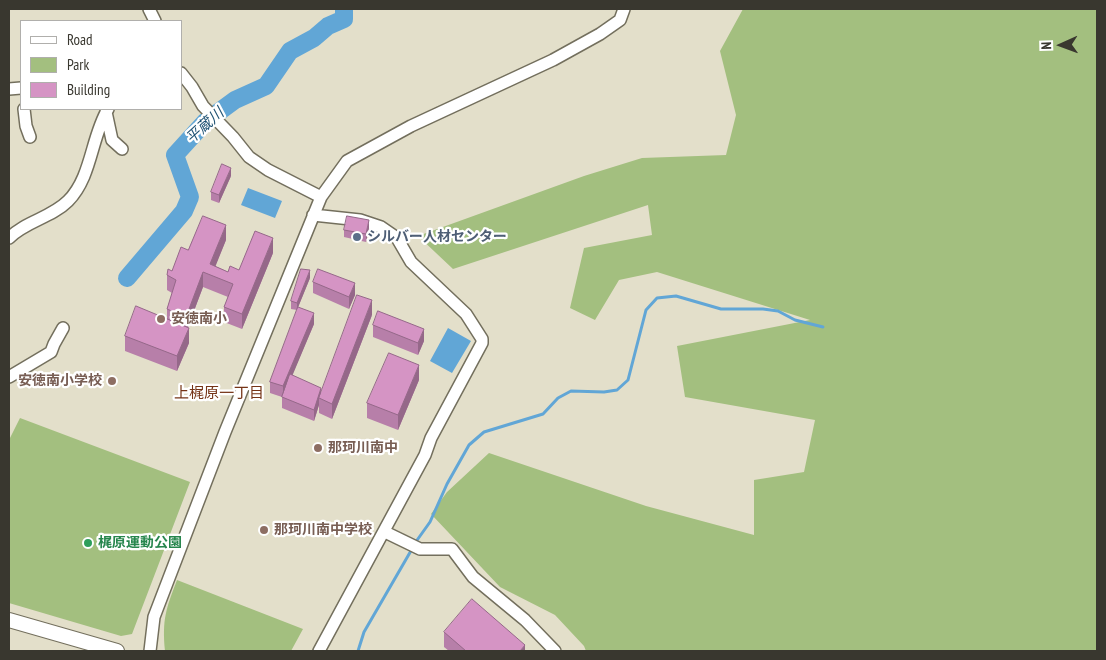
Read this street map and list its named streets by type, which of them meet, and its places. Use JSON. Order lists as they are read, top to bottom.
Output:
{
  "districts": ["上梶原一丁目"],
  "water": ["平蔵川"],
  "places": [
    "シルバー人材センター",
    "安徳南小",
    "安徳南小学校",
    "那珂川南中",
    "那珂川南中学校",
    "梶原運動公園"
  ],
  "legend": ["Road", "Park", "Building"],
  "north": "left"
}
